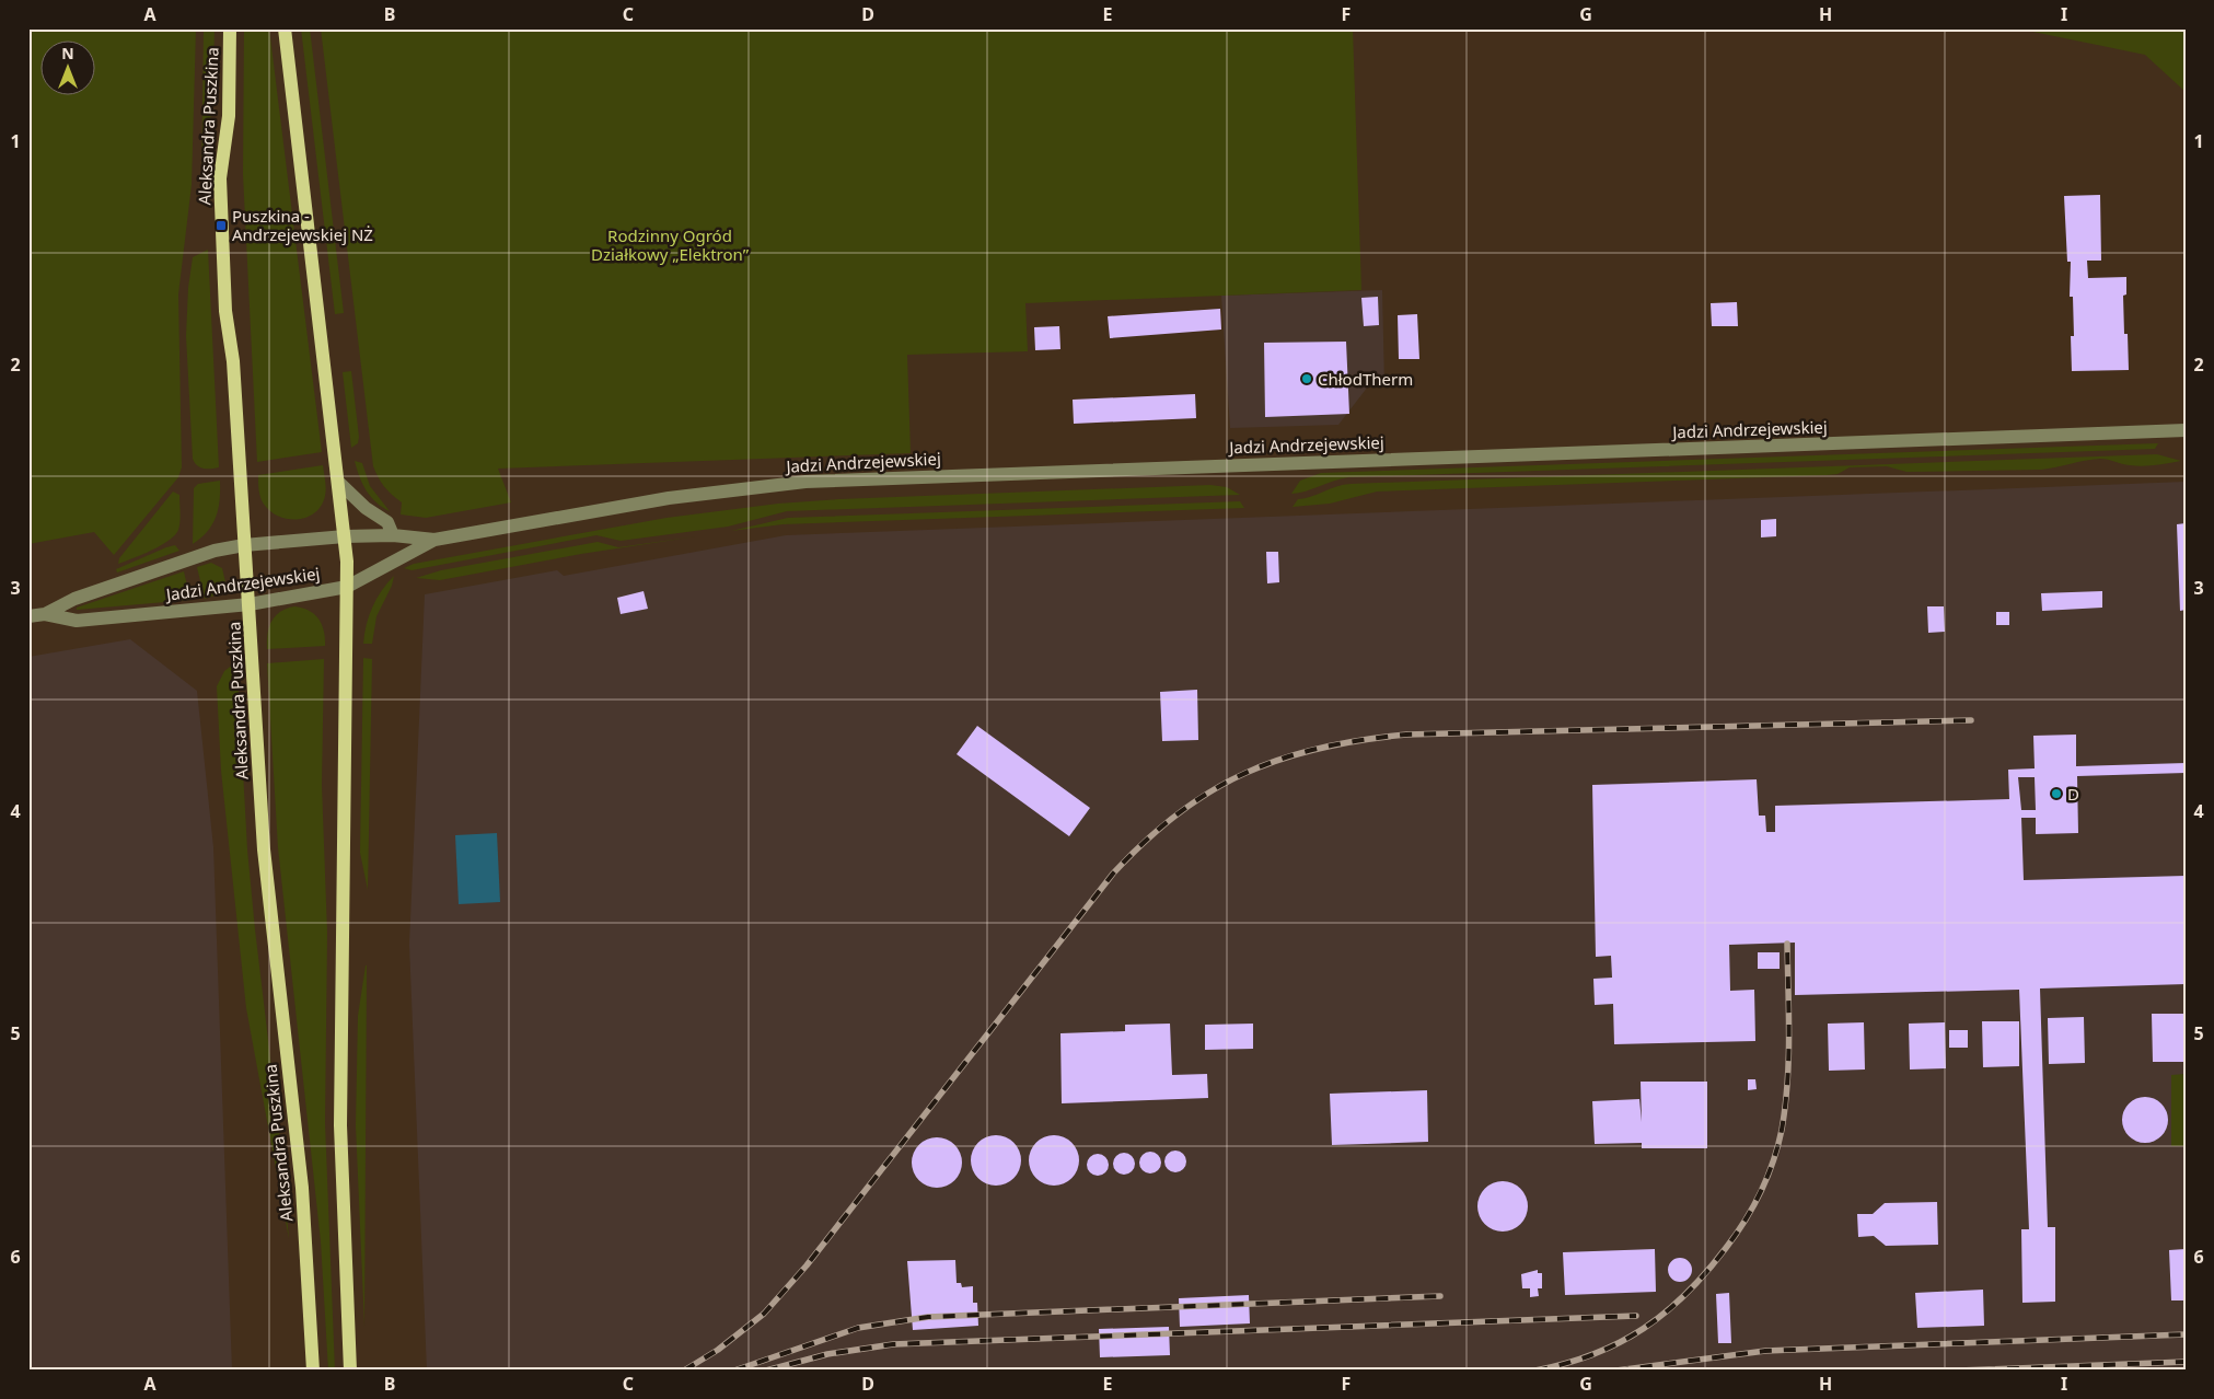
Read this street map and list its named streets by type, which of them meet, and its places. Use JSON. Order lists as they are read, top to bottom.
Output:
{
  "streets": {
    "main road": ["Aleksandra Puszkina"],
    "street": ["Jadzi Andrzejewskiej"]
  },
  "crossings": [
    ["Aleksandra Puszkina", "Jadzi Andrzejewskiej"]
  ],
  "parks": ["Rodzinny Ogród Działkowy „Elektron”"],
  "places": {
    "transit": ["Puszkina - Andrzejewskiej NŻ"],
    "other": ["ChłodTherm", "D"]
  },
  "north": "top",
  "grid": {
    "columns": [
      "A",
      "B",
      "C",
      "D",
      "E",
      "F",
      "G",
      "H",
      "I"
    ],
    "rows": [
      "1",
      "2",
      "3",
      "4",
      "5",
      "6"
    ]
  }
}
